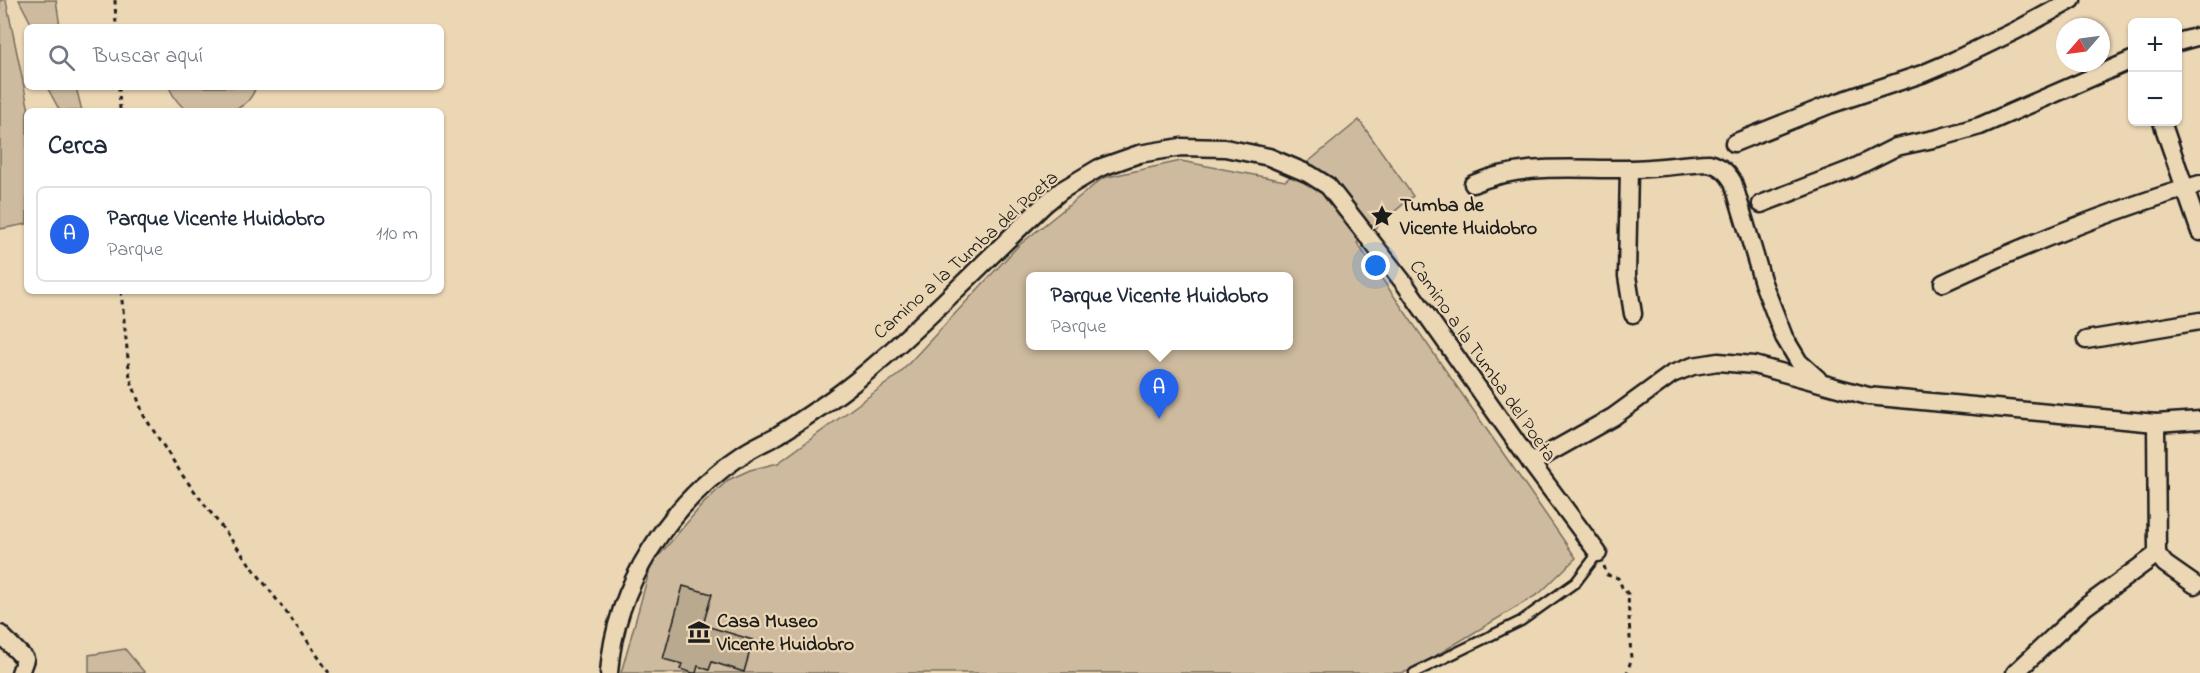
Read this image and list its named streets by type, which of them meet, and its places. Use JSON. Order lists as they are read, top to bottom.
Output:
{
  "streets": {
    "street": ["Camino a la Tumba del Poeta"]
  },
  "places": {
    "place": ["Tumba de Vicente Huidobro"],
    "museum": ["Casa Museo Vicente Huidobro"]
  },
  "north": "bottom left",
  "page": {
    "map_buttons": ["+", "−"],
    "search": "Buscar aquí",
    "heading": "Cerca",
    "list": [
      {
        "mark": "A",
        "name": "Parque Vicente Huidobro",
        "note": "Parque",
        "value": "110 m"
      }
    ],
    "popup": ["Parque Vicente Huidobro", "Parque"],
    "pins": "A"
  }
}
